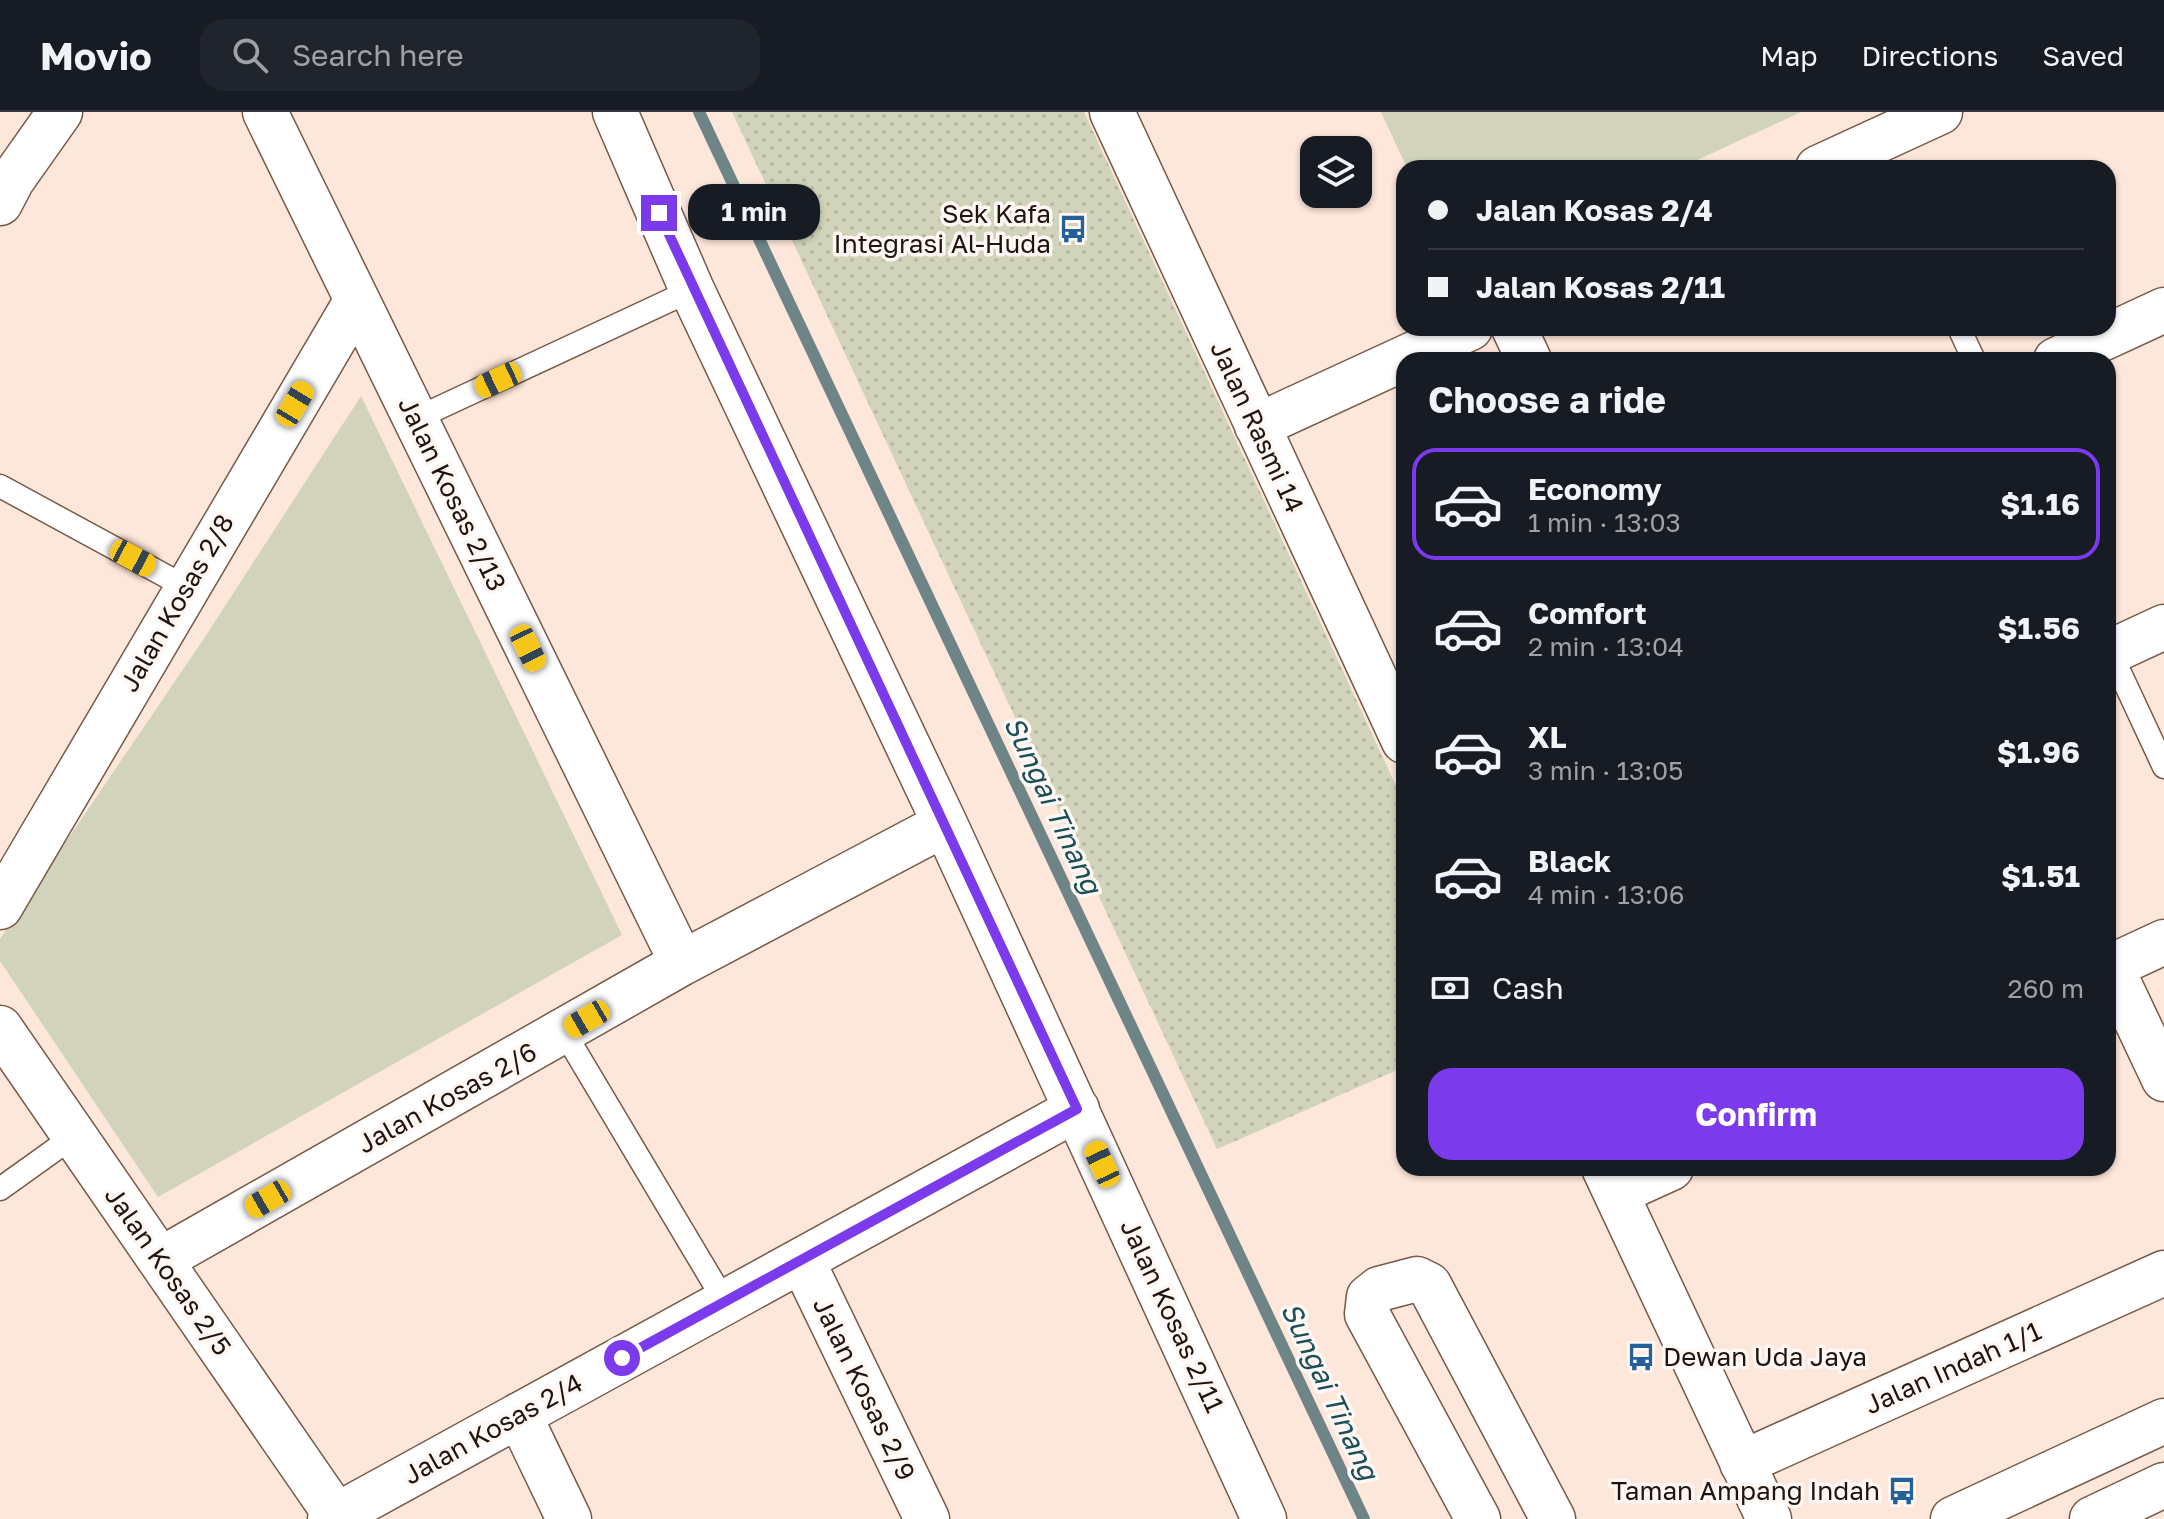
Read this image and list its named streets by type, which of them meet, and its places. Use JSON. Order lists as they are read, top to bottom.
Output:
{
  "streets": {
    "street": [
      "Jalan Rasmi 14",
      "Jalan Kosas 2/13",
      "Jalan Kosas 2/8",
      "Jalan Kosas 2/6",
      "Jalan Kosas 2/5",
      "Jalan Kosas 2/11",
      "Jalan Indah 1/1",
      "Jalan Kosas 2/9",
      "Jalan Kosas 2/4"
    ]
  },
  "crossings": [
    ["Jalan Kosas 2/13", "Jalan Kosas 2/8"],
    ["Jalan Kosas 2/13", "Jalan Kosas 2/6"],
    ["Jalan Kosas 2/6", "Jalan Kosas 2/5"],
    ["Jalan Kosas 2/6", "Jalan Kosas 2/11"],
    ["Jalan Kosas 2/5", "Jalan Kosas 2/4"],
    ["Jalan Kosas 2/11", "Jalan Kosas 2/4"],
    ["Jalan Kosas 2/9", "Jalan Kosas 2/4"]
  ],
  "water": ["Sungai Tinang"],
  "places": {
    "bus stop": ["Sek Kafa Integrasi Al-Huda", "Dewan Uda Jaya", "Taman Ampang Indah"]
  },
  "page": {
    "header": "Movio",
    "search": "Search here",
    "nav": ["Map", "Directions", "Saved"],
    "banner": ["Jalan Kosas 2/4", "Jalan Kosas 2/11"],
    "bubble": "1 min",
    "heading": "Choose a ride",
    "list": [
      {
        "name": "Economy",
        "note": "1 min · 13:03",
        "value": "$1.16"
      },
      {
        "name": "Comfort",
        "note": "2 min · 13:04",
        "value": "$1.56"
      },
      {
        "name": "XL",
        "note": "3 min · 13:05",
        "value": "$1.96"
      },
      {
        "name": "Black",
        "note": "4 min · 13:06",
        "value": "$1.51"
      }
    ],
    "pay": ["Cash", "260 m"],
    "buttons": "Confirm"
  }
}
